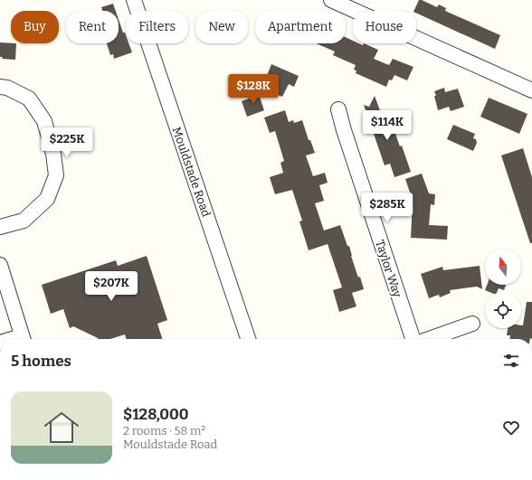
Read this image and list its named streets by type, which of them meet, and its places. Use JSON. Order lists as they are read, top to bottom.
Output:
{
  "streets": {
    "street": ["Mouldstade Road", "Taylor Way"]
  },
  "north": "top",
  "page": {
    "chip": [
      "Buy",
      "Rent",
      "Filters",
      "New",
      "Apartment",
      "House"
    ],
    "price": [
      "$128K",
      "$114K",
      "$225K",
      "$285K",
      "$207K"
    ],
    "heading": "5 homes",
    "list": [
      {
        "name": "$128,000",
        "note": "2 rooms · 58 m² · Mouldstade Road"
      }
    ]
  }
}
